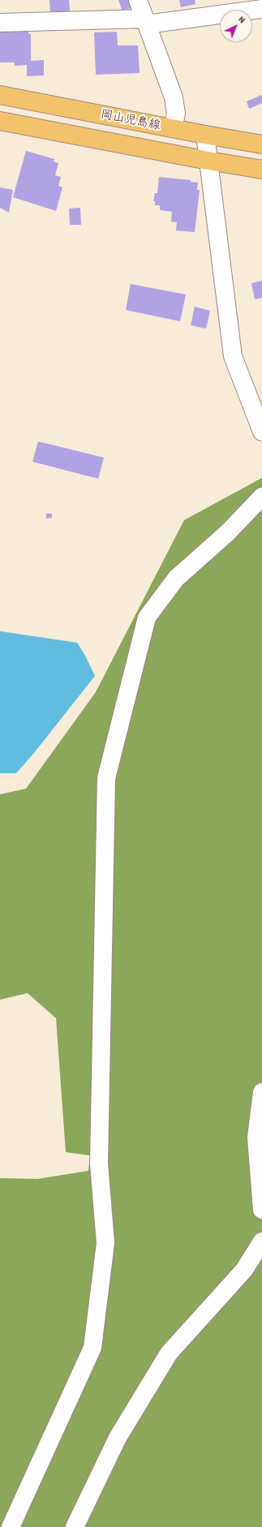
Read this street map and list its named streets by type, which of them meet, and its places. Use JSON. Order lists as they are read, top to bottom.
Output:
{
  "streets": {
    "main road": ["岡山児島線"]
  },
  "north": "top right"
}
